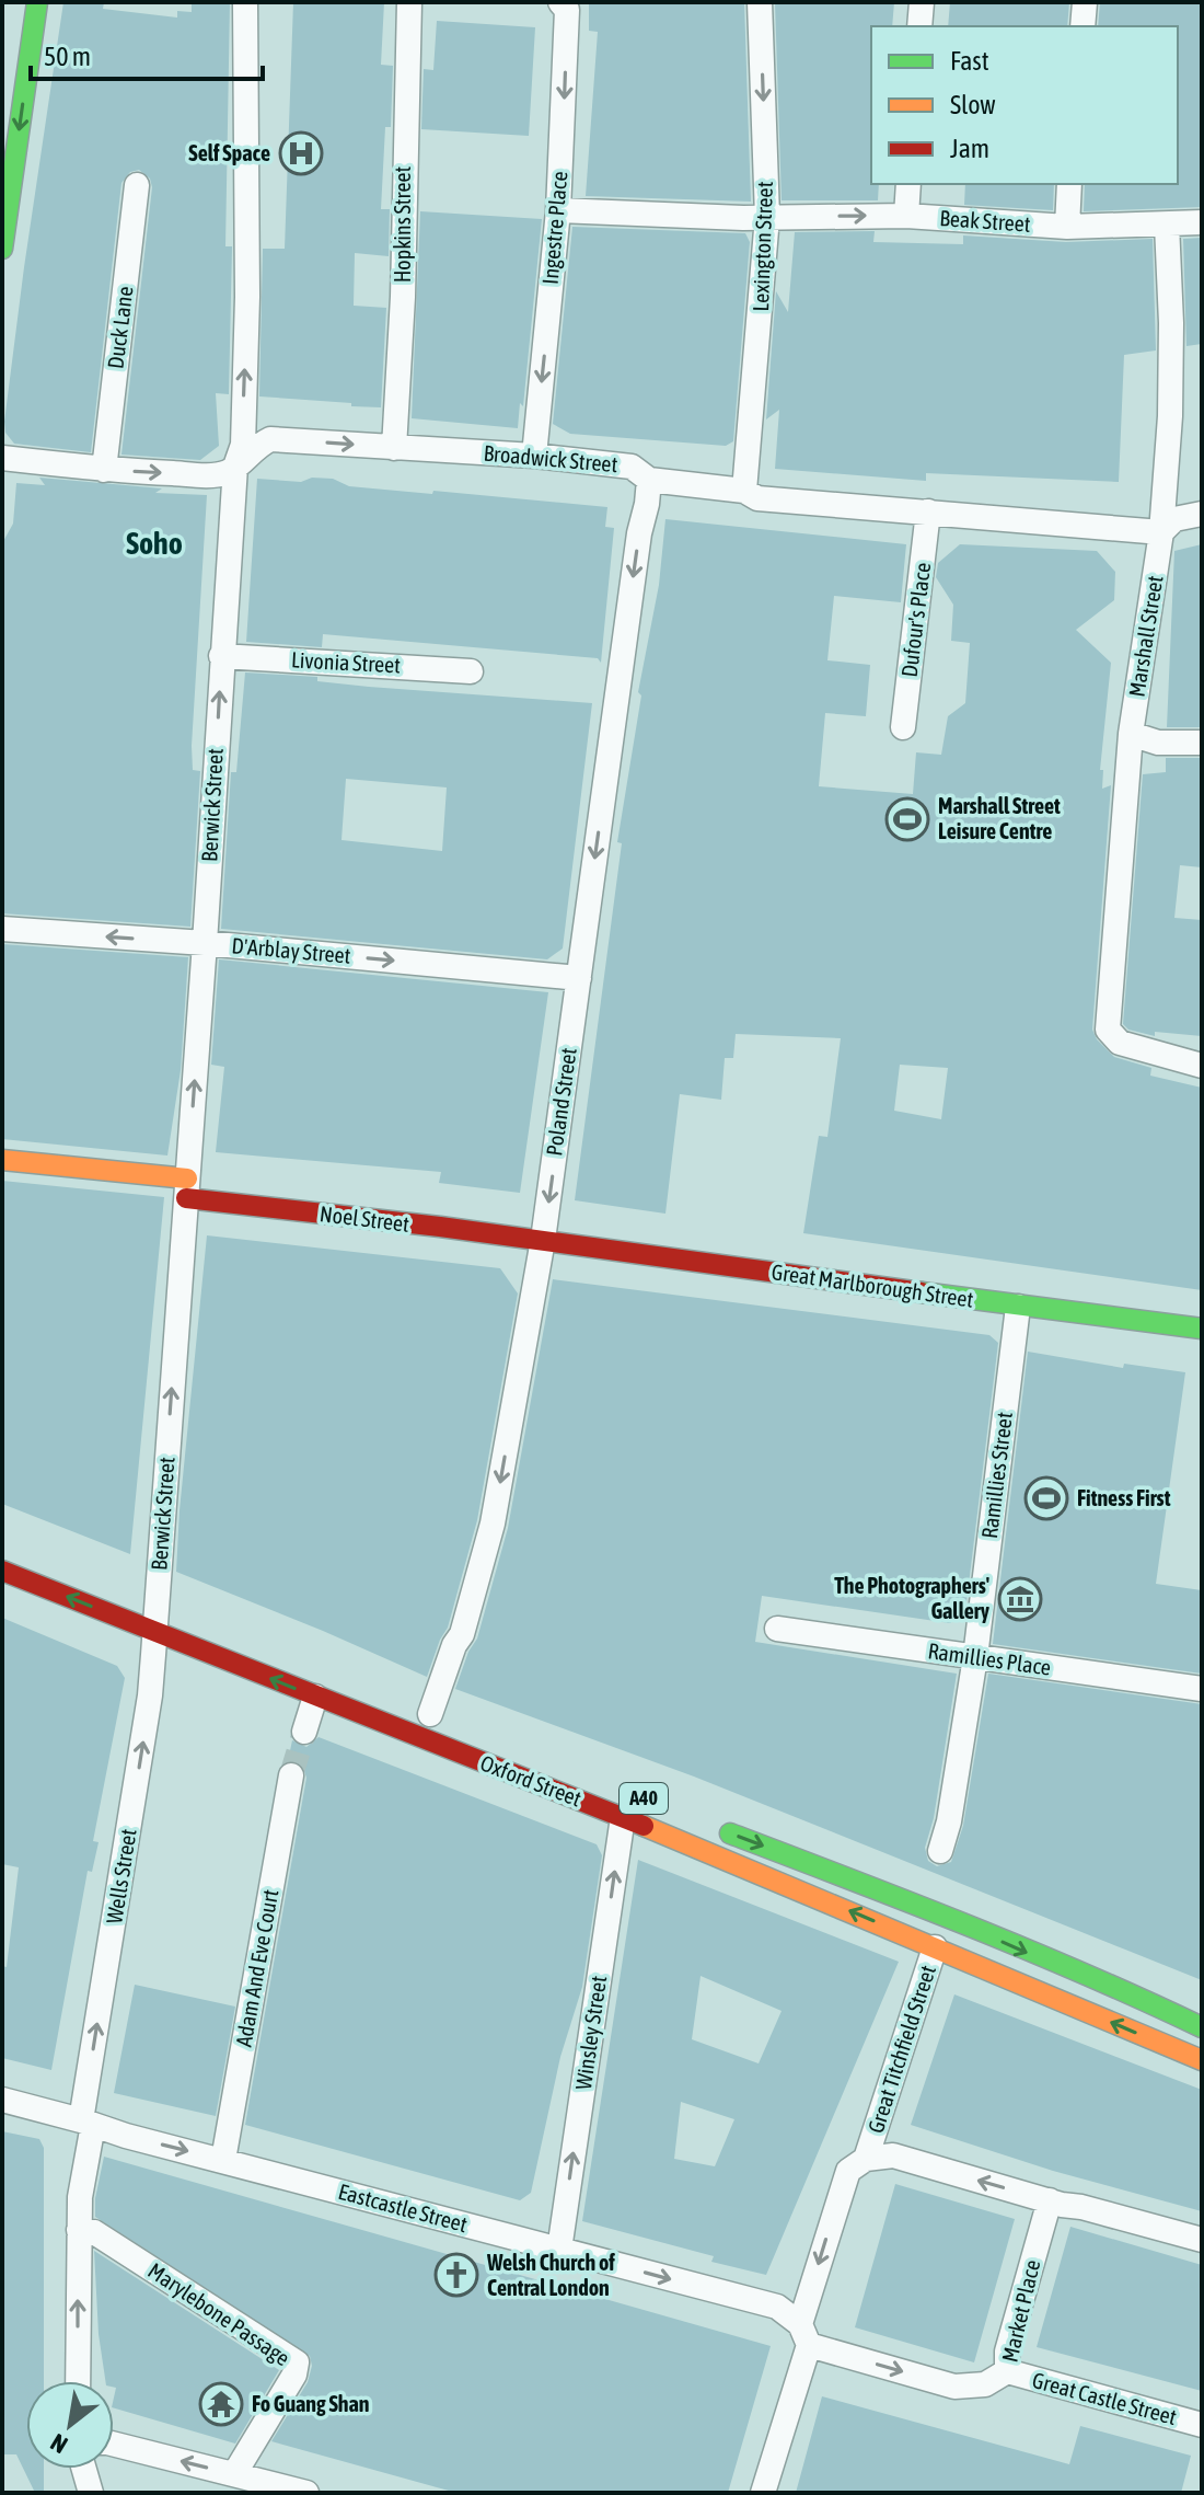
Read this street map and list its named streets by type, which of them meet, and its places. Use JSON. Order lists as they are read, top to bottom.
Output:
{
  "streets": {
    "main road": [
      "Noel Street",
      "Great Marlborough Street",
      "Oxford Street",
      "A40"
    ],
    "street": [
      "Beak Street",
      "Hopkins Street",
      "Ingestre Place",
      "Lexington Street",
      "Duck Lane",
      "Broadwick Street",
      "Dufour's Place",
      "Marshall Street",
      "Livonia Street",
      "Berwick Street",
      "D'Arblay Street",
      "Poland Street",
      "Ramillies Street",
      "Ramillies Place",
      "Wells Street",
      "Adam And Eve Court",
      "Winsley Street",
      "Great Titchfield Street",
      "Eastcastle Street",
      "Market Place",
      "Marylebone Passage",
      "Great Castle Street"
    ]
  },
  "crossings": [
    ["Beak Street", "Ingestre Place"],
    ["Beak Street", "Lexington Street"],
    ["Beak Street", "Marshall Street"],
    ["Hopkins Street", "Broadwick Street"],
    ["Ingestre Place", "Broadwick Street"],
    ["Lexington Street", "Broadwick Street"],
    ["Duck Lane", "Broadwick Street"],
    ["Broadwick Street", "Dufour's Place"],
    ["Broadwick Street", "Marshall Street"],
    ["Broadwick Street", "Berwick Street"],
    ["Broadwick Street", "Poland Street"],
    ["Livonia Street", "Berwick Street"],
    ["Berwick Street", "D'Arblay Street"],
    ["Berwick Street", "Noel Street"],
    ["Berwick Street", "Oxford Street"],
    ["Berwick Street", "Wells Street"],
    ["D'Arblay Street", "Poland Street"],
    ["Poland Street", "Noel Street"],
    ["Poland Street", "Great Marlborough Street"],
    ["Noel Street", "Great Marlborough Street"],
    ["Great Marlborough Street", "Ramillies Street"],
    ["Ramillies Street", "Ramillies Place"],
    ["Oxford Street", "Wells Street"],
    ["Oxford Street", "Winsley Street"],
    ["Oxford Street", "Great Titchfield Street"],
    ["Wells Street", "Eastcastle Street"],
    ["Wells Street", "Marylebone Passage"],
    ["Adam And Eve Court", "Eastcastle Street"],
    ["Winsley Street", "Eastcastle Street"],
    ["Great Titchfield Street", "Eastcastle Street"],
    ["Great Titchfield Street", "Market Place"],
    ["Eastcastle Street", "Market Place"],
    ["Market Place", "Great Castle Street"]
  ],
  "one_way": [
    "Ingestre Place",
    "Lexington Street",
    "Berwick Street",
    "Poland Street",
    "Wells Street",
    "Winsley Street",
    "Eastcastle Street"
  ],
  "districts": ["Soho"],
  "places": {
    "hospital": ["Self Space"],
    "sports": ["Marshall Street Leisure Centre", "Fitness First"],
    "museum": ["The Photographers' Gallery"],
    "church": ["Welsh Church of Central London"],
    "temple": ["Fo Guang Shan"]
  },
  "legend": ["Fast", "Slow", "Jam"],
  "scale_bar": "50 m",
  "north": "bottom left"
}
